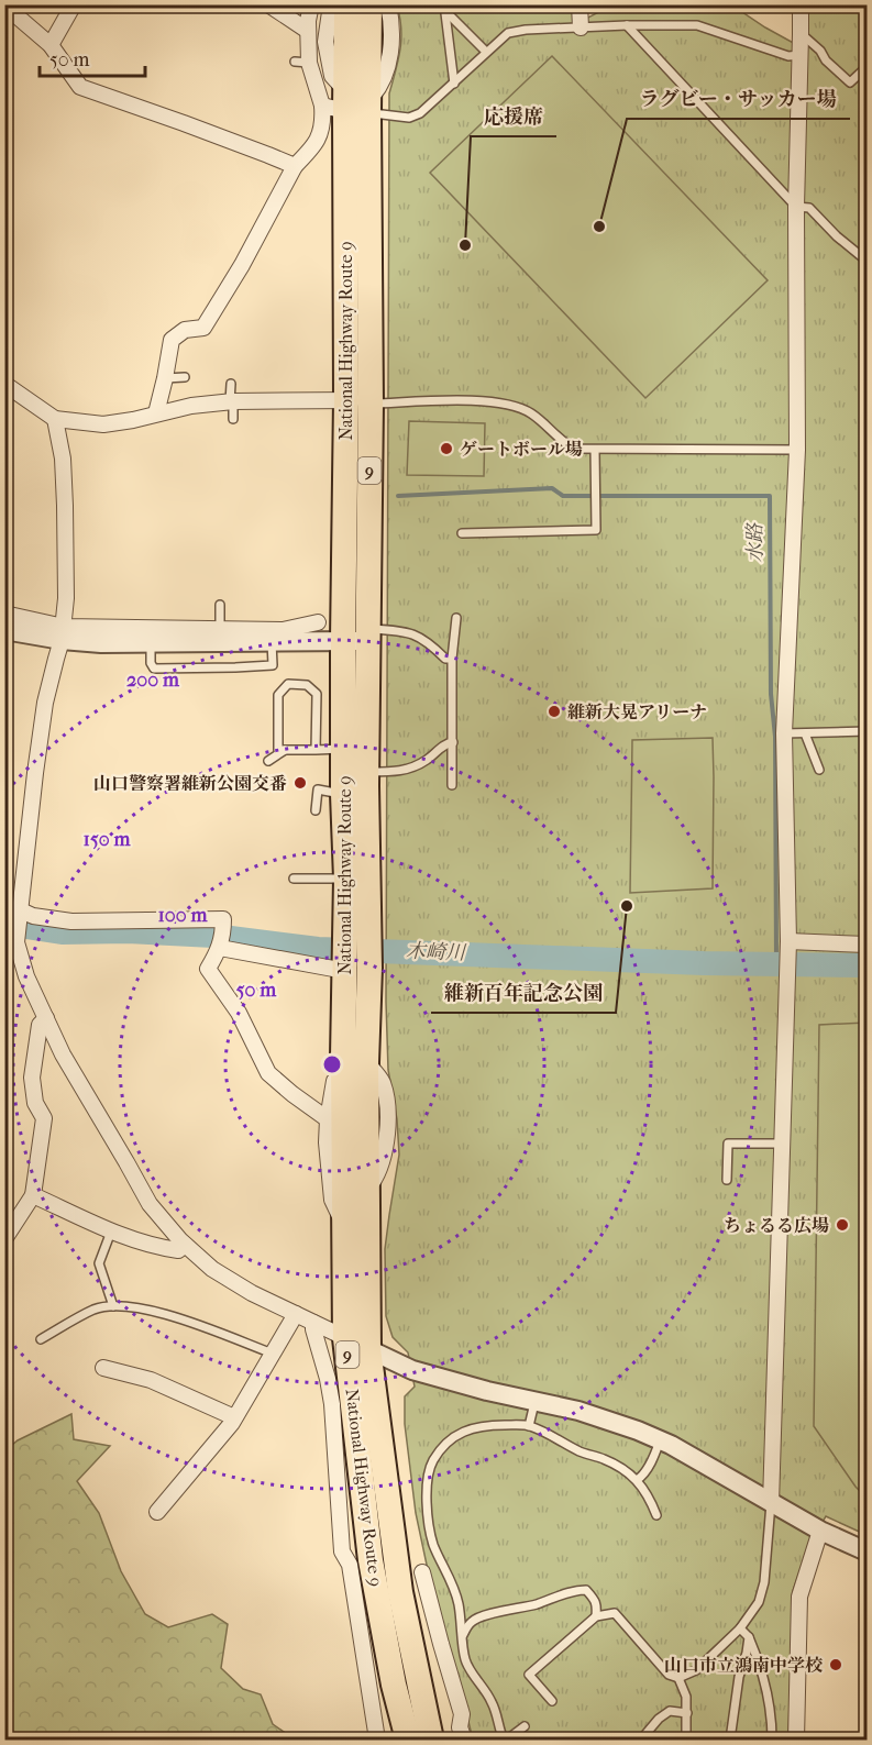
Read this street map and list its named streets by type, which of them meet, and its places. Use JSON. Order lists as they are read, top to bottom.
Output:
{
  "streets": {
    "highway": ["National Highway Route 9", "9"]
  },
  "water": ["水路", "木崎川"],
  "places": [
    "ラグビー・サッカー場",
    "応援席",
    "ゲートボール場",
    "維新大晃アリーナ",
    "山口警察署維新公園交番",
    "維新百年記念公園",
    "ちょるる広場",
    "山口市立鴻南中学校"
  ],
  "scale_bar": "50 m",
  "rings": [
    "200 m",
    "150 m",
    "100 m",
    "50 m"
  ]
}
